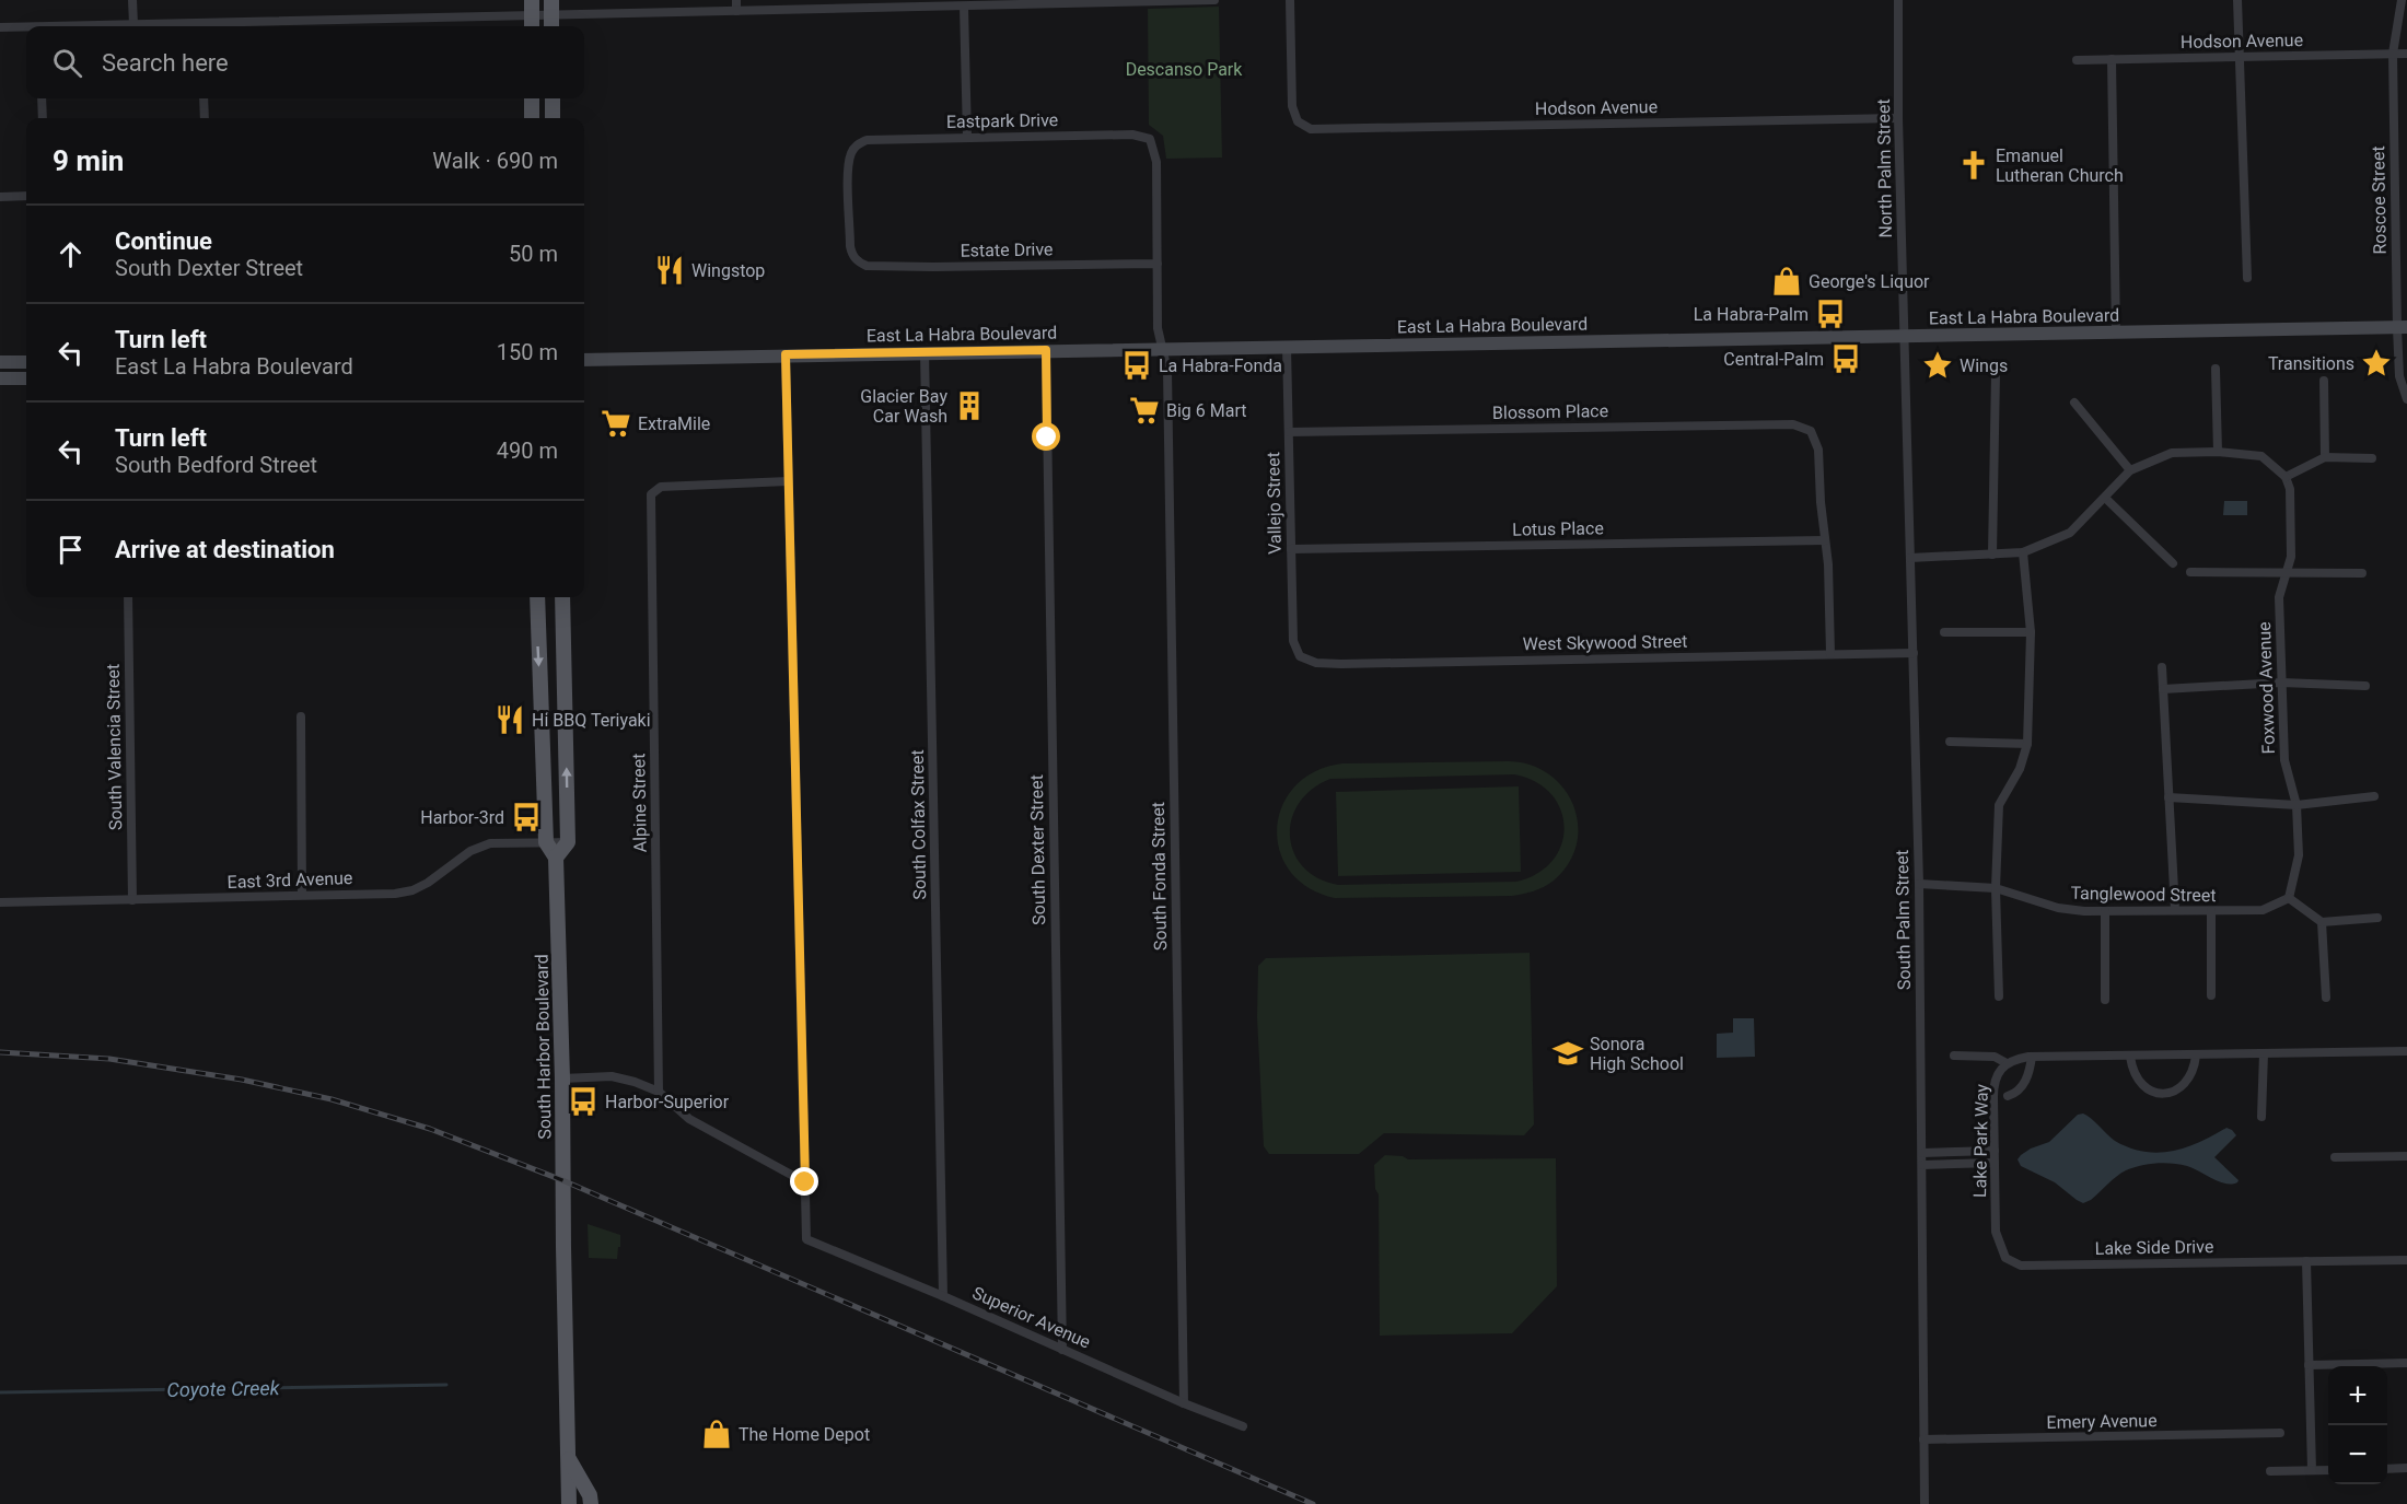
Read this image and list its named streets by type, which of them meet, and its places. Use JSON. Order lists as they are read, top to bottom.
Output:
{
  "streets": {
    "main road": ["East La Habra Boulevard", "South Harbor Boulevard"],
    "street": [
      "Hodson Avenue",
      "Eastpark Drive",
      "North Palm Street",
      "Roscoe Street",
      "Estate Drive",
      "Blossom Place",
      "Vallejo Street",
      "Lotus Place",
      "West Skywood Street",
      "Foxwood Avenue",
      "South Valencia Street",
      "Alpine Street",
      "South Colfax Street",
      "South Dexter Street",
      "South Fonda Street",
      "East 3rd Avenue",
      "Tanglewood Street",
      "South Palm Street",
      "Lake Park Way",
      "Lake Side Drive",
      "Superior Avenue",
      "Emery Avenue"
    ]
  },
  "crossings": [
    ["Hodson Avenue", "North Palm Street"],
    ["Hodson Avenue", "Roscoe Street"],
    ["Eastpark Drive", "Estate Drive"],
    ["Eastpark Drive", "South Fonda Street"],
    ["North Palm Street", "East La Habra Boulevard"],
    ["North Palm Street", "South Palm Street"],
    ["Roscoe Street", "East La Habra Boulevard"],
    ["Estate Drive", "South Fonda Street"],
    ["East La Habra Boulevard", "Vallejo Street"],
    ["East La Habra Boulevard", "South Colfax Street"],
    ["East La Habra Boulevard", "South Dexter Street"],
    ["East La Habra Boulevard", "South Fonda Street"],
    ["East La Habra Boulevard", "South Palm Street"],
    ["Blossom Place", "Vallejo Street"],
    ["Blossom Place", "Lotus Place"],
    ["Vallejo Street", "Lotus Place"],
    ["Vallejo Street", "West Skywood Street"],
    ["West Skywood Street", "South Palm Street"],
    ["Foxwood Avenue", "Tanglewood Street"],
    ["South Valencia Street", "East 3rd Avenue"],
    ["South Colfax Street", "Superior Avenue"],
    ["South Dexter Street", "Superior Avenue"],
    ["South Fonda Street", "Superior Avenue"],
    ["Tanglewood Street", "South Palm Street"],
    ["South Palm Street", "Emery Avenue"],
    ["Lake Park Way", "Lake Side Drive"]
  ],
  "water": ["Coyote Creek"],
  "parks": ["Descanso Park"],
  "places": {
    "church": ["Emanuel Lutheran Church"],
    "restaurant": ["Wingstop", "Hi BBQ Teriyaki"],
    "shop": ["George's Liquor", "The Home Depot"],
    "bus stop": [
      "La Habra-Palm",
      "Central-Palm",
      "La Habra-Fonda",
      "Harbor-3rd",
      "Harbor-Superior"
    ],
    "place": ["Transitions", "Wings"],
    "building": ["Glacier Bay Car Wash"],
    "supermarket": ["Big 6 Mart", "ExtraMile"],
    "school or university": ["Sonora High School"]
  },
  "page": {
    "search": "Search here",
    "heading": ["9 min", "Walk · 690 m"],
    "list": [
      ["Continue", "South Dexter Street", "50 m"],
      ["Turn left", "East La Habra Boulevard", "150 m"],
      ["Turn left", "South Bedford Street", "490 m"],
      "Arrive at destination"
    ],
    "map_buttons": ["+", "−"]
  }
}
